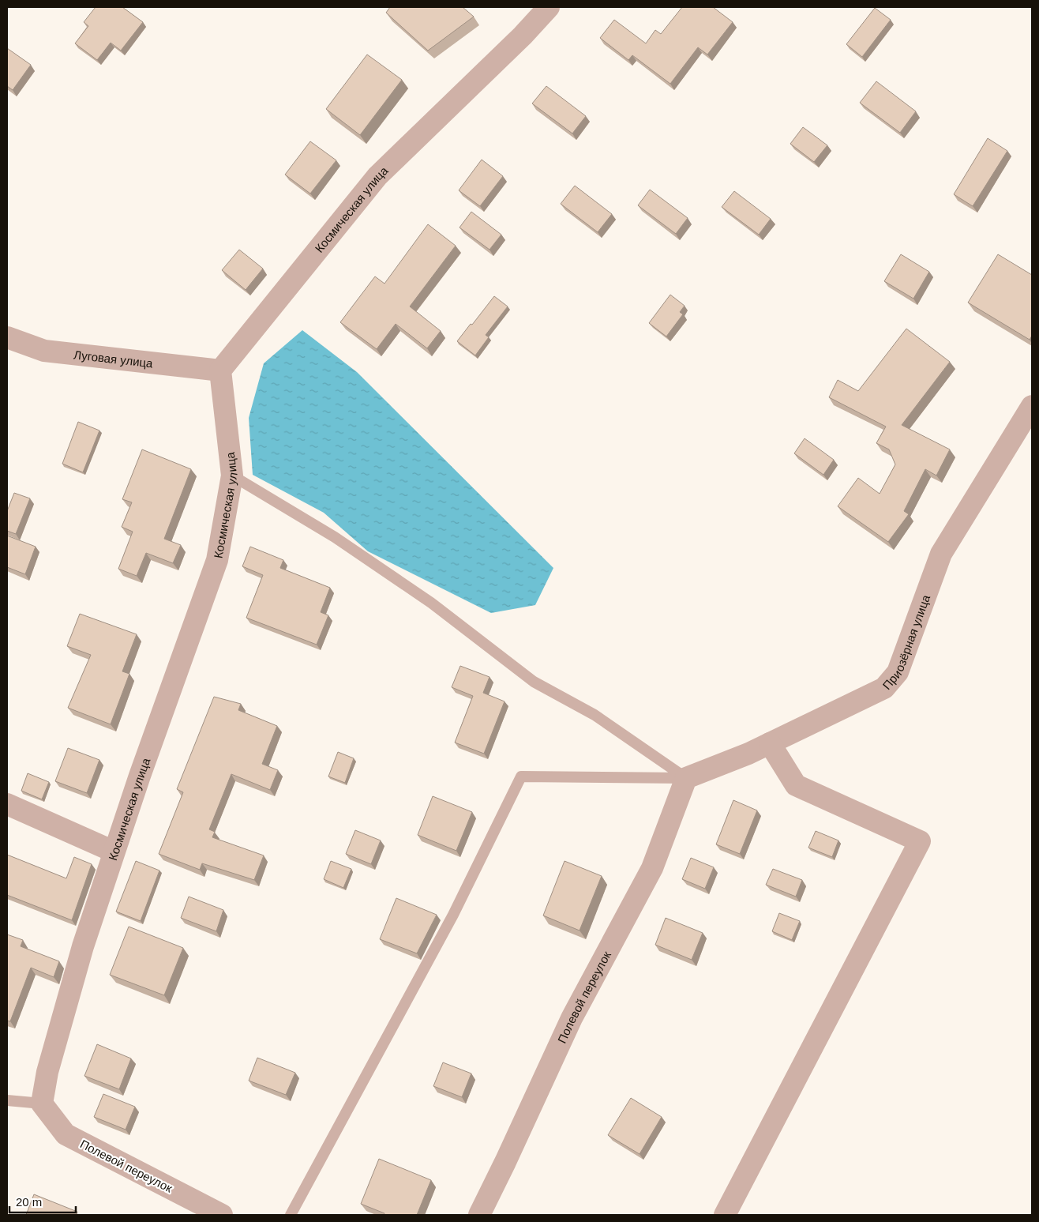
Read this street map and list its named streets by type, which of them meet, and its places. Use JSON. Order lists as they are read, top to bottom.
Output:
{
  "streets": {
    "street": [
      "Космическая улица",
      "Луговая улица",
      "Приозёрная улица",
      "Полевой переулок"
    ]
  },
  "crossings": [
    ["Космическая улица", "Луговая улица"],
    ["Космическая улица", "Полевой переулок"],
    ["Приозёрная улица", "Полевой переулок"]
  ],
  "scale_bar": "20 m"
}
